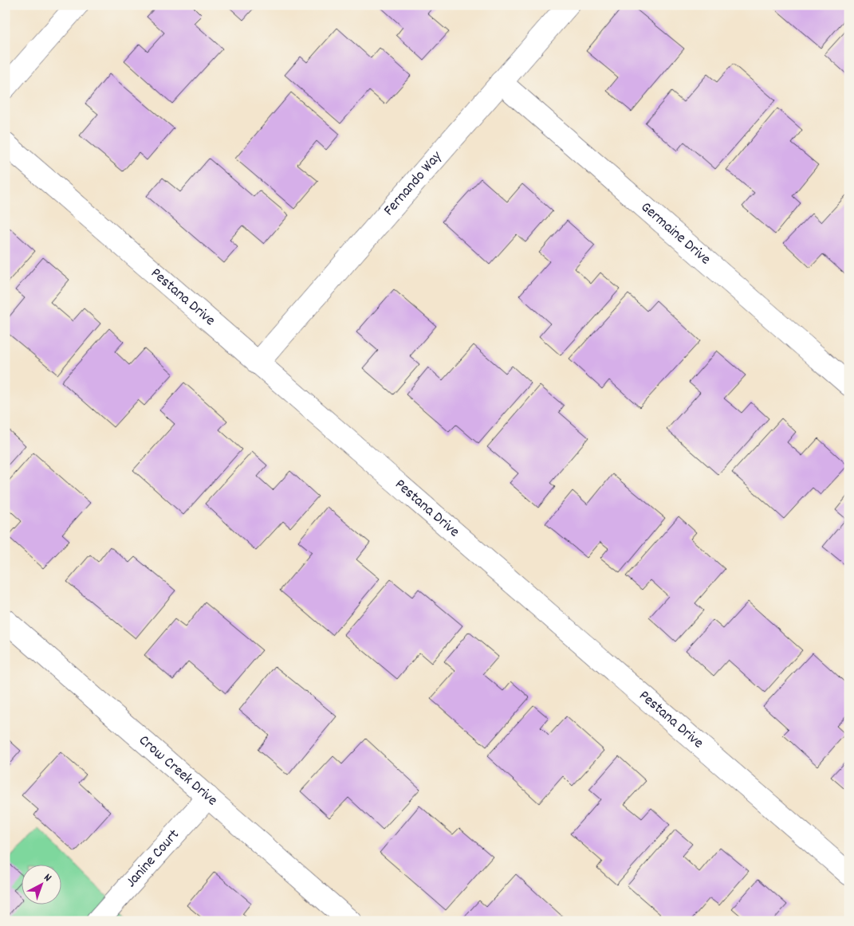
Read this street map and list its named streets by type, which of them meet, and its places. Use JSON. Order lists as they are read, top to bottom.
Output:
{
  "streets": {
    "street": [
      "Fernando Way",
      "Germaine Drive",
      "Pestana Drive",
      "Crow Creek Drive",
      "Janine Court"
    ]
  },
  "crossings": [
    ["Fernando Way", "Germaine Drive"],
    ["Fernando Way", "Pestana Drive"],
    ["Crow Creek Drive", "Janine Court"]
  ],
  "north": "top right"
}
